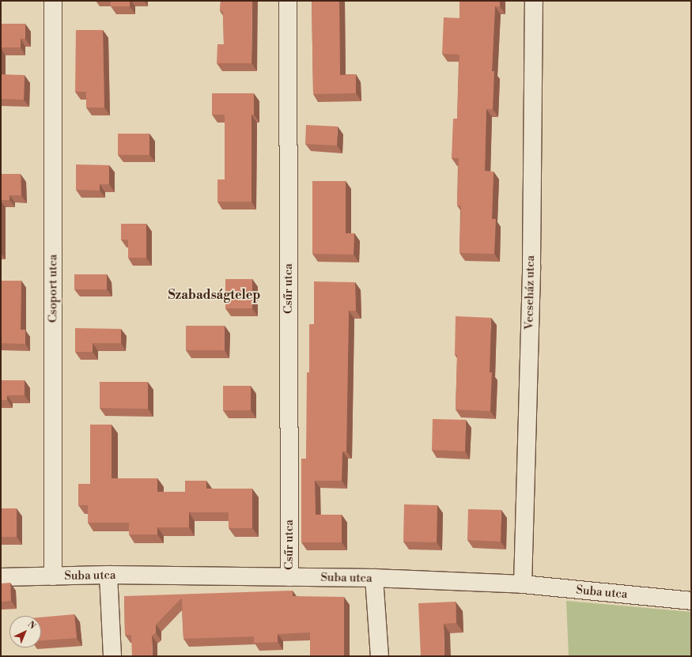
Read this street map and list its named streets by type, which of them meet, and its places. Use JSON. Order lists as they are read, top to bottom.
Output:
{
  "streets": {
    "street": [
      "Csoport utca",
      "Csűr utca",
      "Vecseház utca",
      "Suba utca"
    ]
  },
  "crossings": [
    ["Csoport utca", "Suba utca"],
    ["Csűr utca", "Suba utca"],
    ["Vecseház utca", "Suba utca"]
  ],
  "districts": ["Szabadságtelep"],
  "north": "top right"
}
